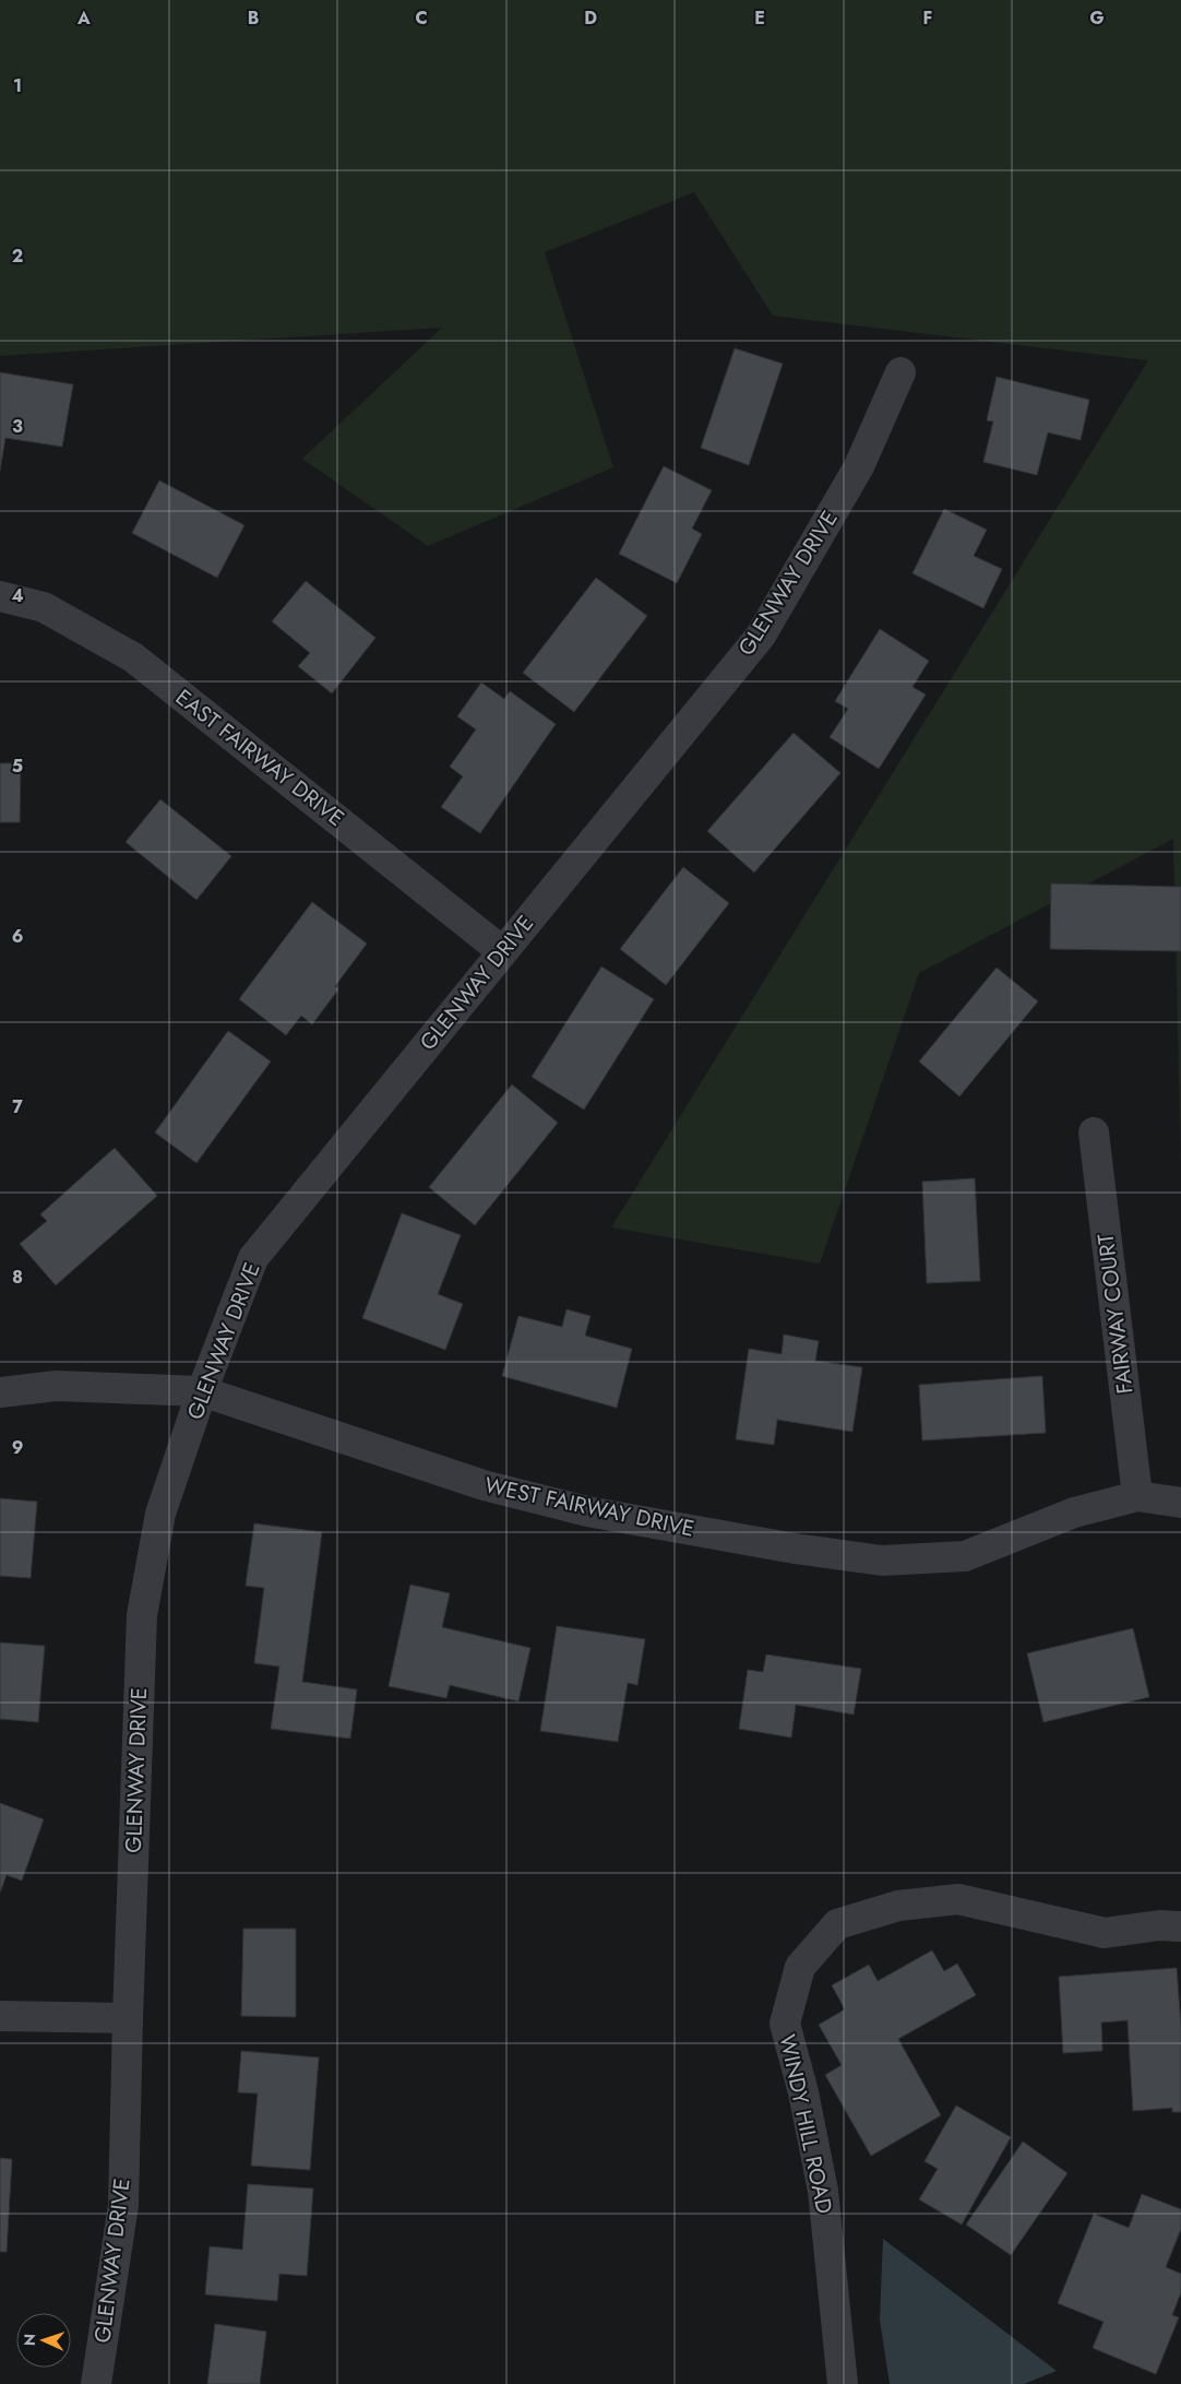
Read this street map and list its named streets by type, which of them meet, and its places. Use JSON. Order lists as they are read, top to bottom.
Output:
{
  "streets": {
    "street": [
      "GLENWAY DRIVE",
      "EAST FAIRWAY DRIVE",
      "FAIRWAY COURT",
      "WEST FAIRWAY DRIVE",
      "WINDY HILL ROAD"
    ]
  },
  "crossings": [
    ["GLENWAY DRIVE", "EAST FAIRWAY DRIVE"],
    ["GLENWAY DRIVE", "WEST FAIRWAY DRIVE"],
    ["FAIRWAY COURT", "WEST FAIRWAY DRIVE"]
  ],
  "north": "left",
  "grid": {
    "columns": [
      "A",
      "B",
      "C",
      "D",
      "E",
      "F",
      "G"
    ],
    "rows": [
      "1",
      "2",
      "3",
      "4",
      "5",
      "6",
      "7",
      "8",
      "9"
    ]
  }
}
